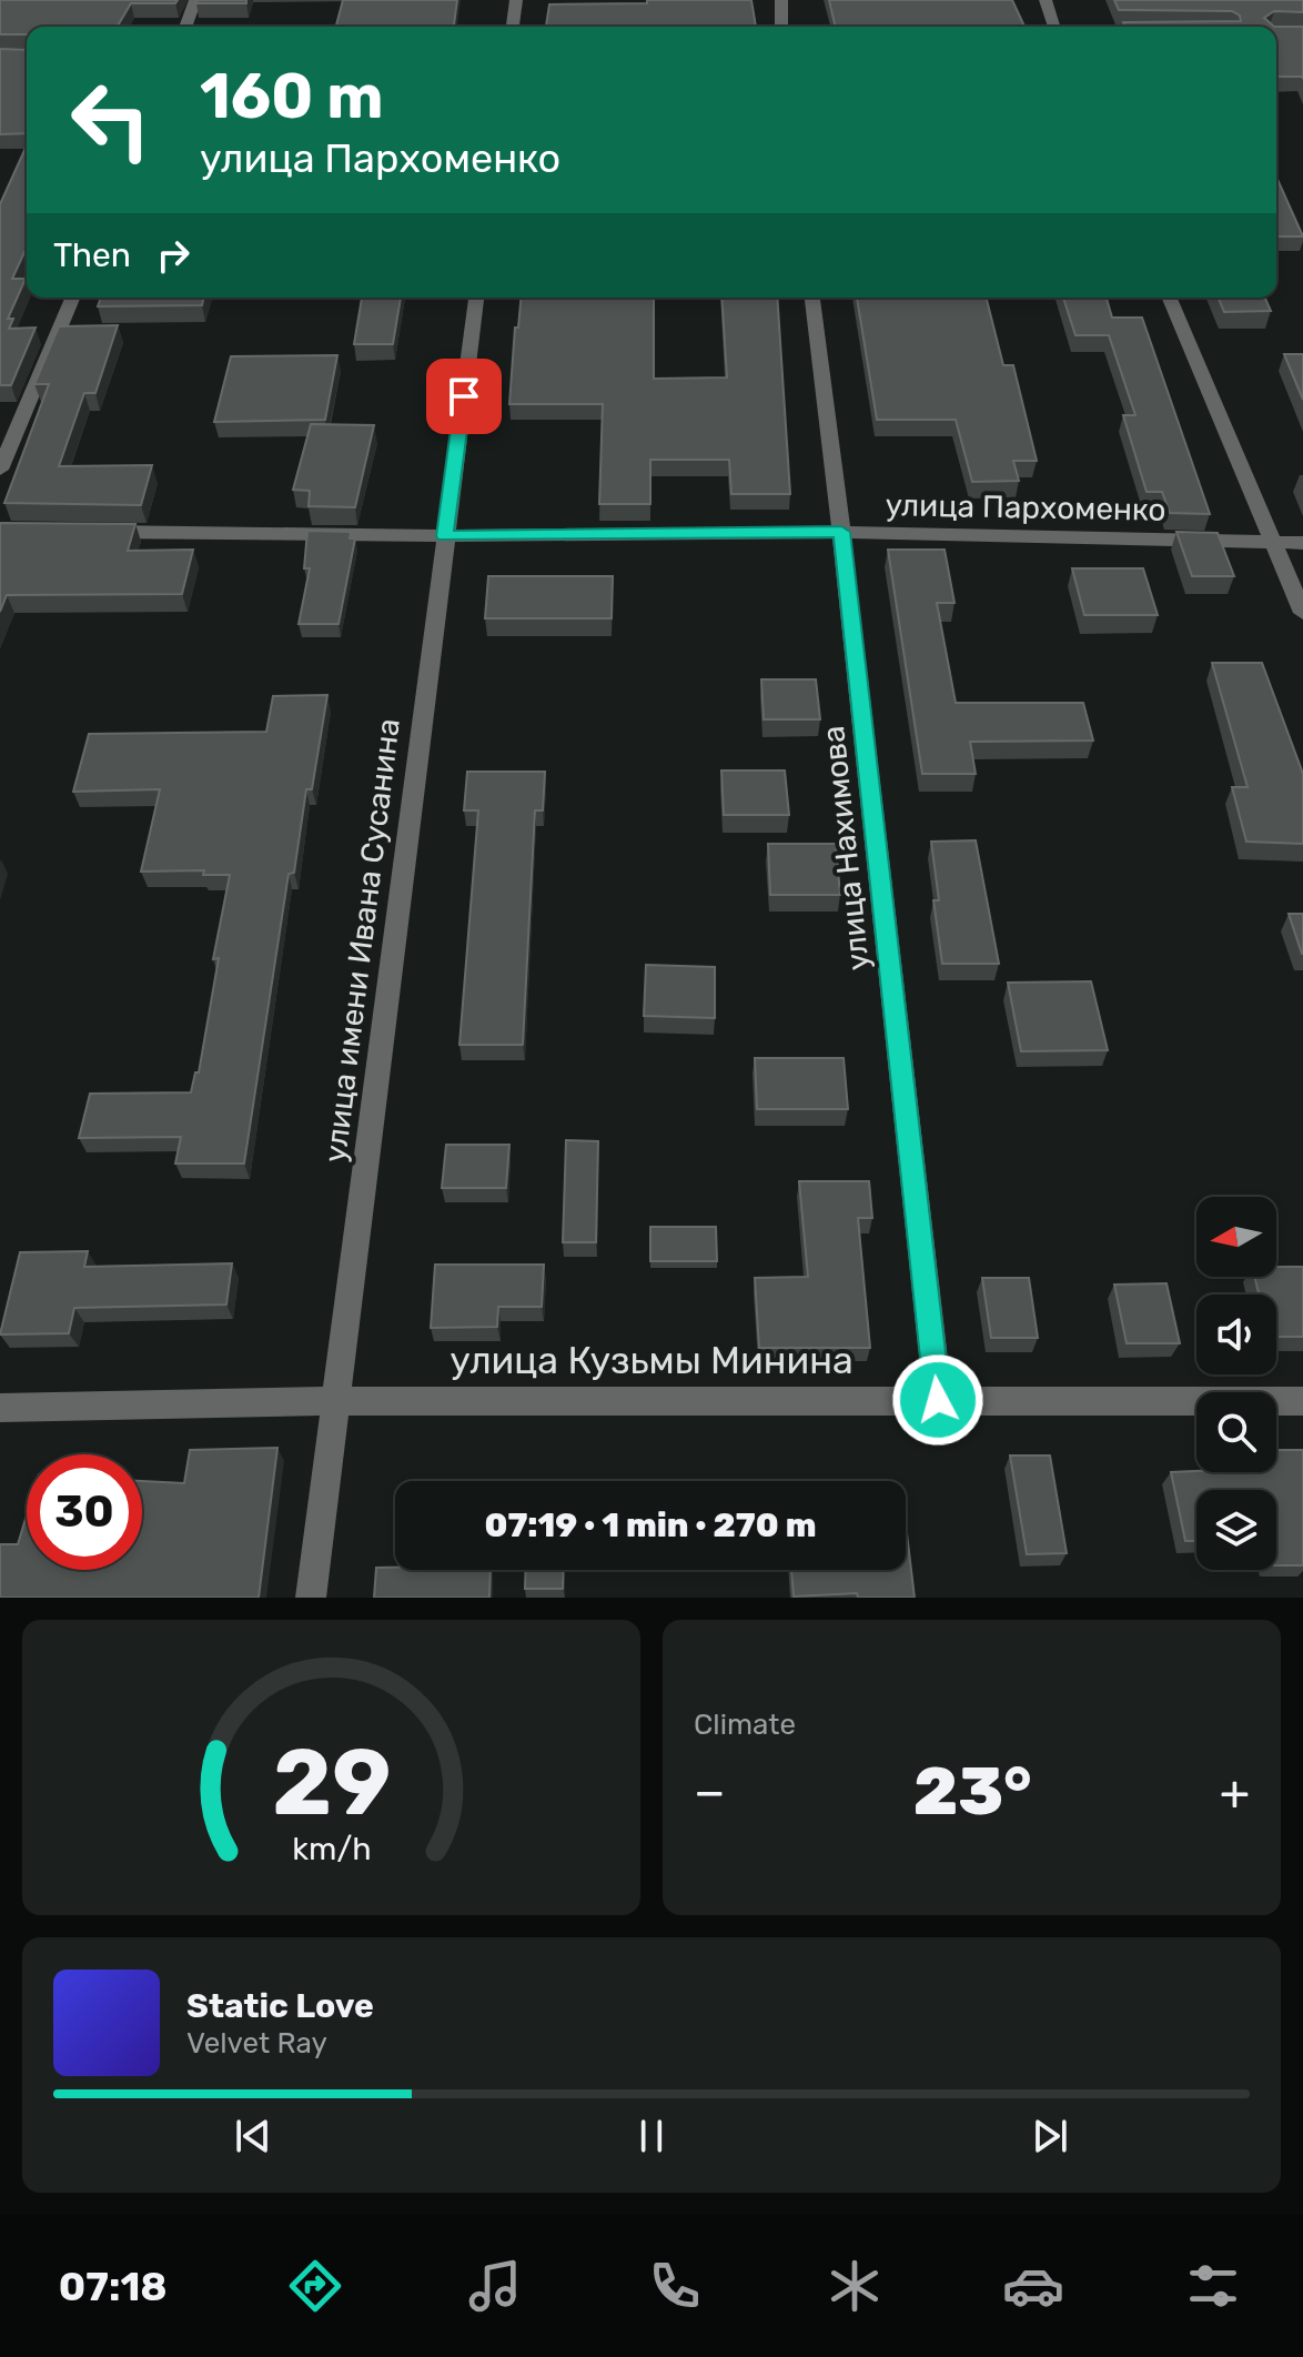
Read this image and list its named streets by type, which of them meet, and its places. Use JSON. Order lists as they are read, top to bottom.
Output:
{
  "streets": {
    "street": [
      "улица Пархоменко",
      "улица Нахимова",
      "улица имени Ивана Сусанина",
      "улица Кузьмы Минина"
    ]
  },
  "crossings": [
    ["улица Пархоменко", "улица Нахимова"],
    ["улица Пархоменко", "улица имени Ивана Сусанина"],
    ["улица Нахимова", "улица Кузьмы Минина"],
    ["улица имени Ивана Сусанина", "улица Кузьмы Минина"]
  ],
  "north": "left",
  "page": {
    "turn": ["160 m", "улица Пархоменко"],
    "then": "Then",
    "limit": "30",
    "trip": "07:19 · 1 min · 270 m",
    "tile": "Climate",
    "heat": ["−", "23°", "+"],
    "song": ["Static Love", "Velvet Ray"],
    "tabs": "07:18",
    "gauge": ["29", "km/h"]
  }
}
